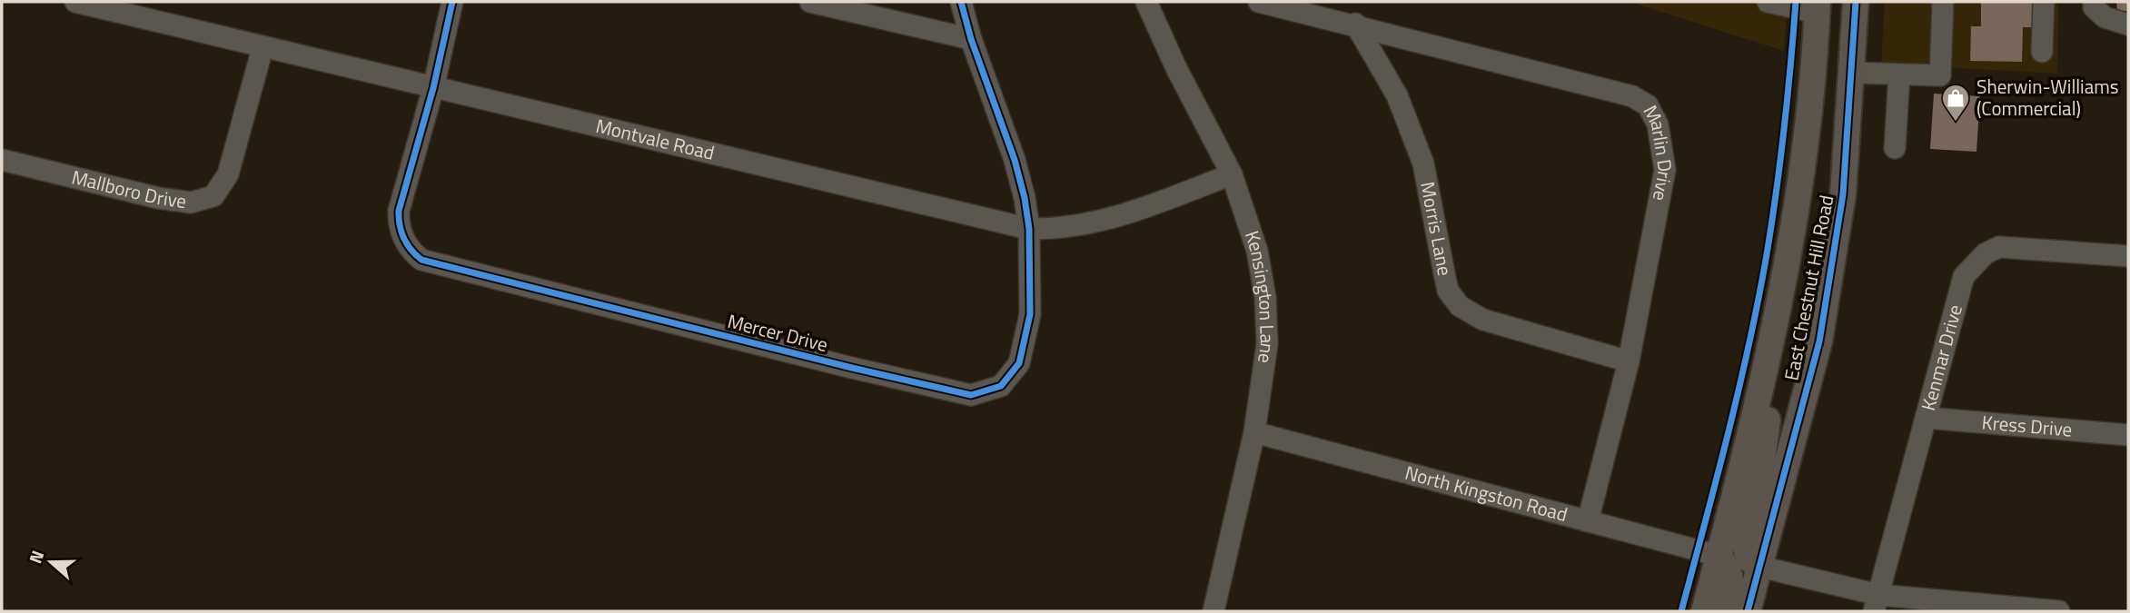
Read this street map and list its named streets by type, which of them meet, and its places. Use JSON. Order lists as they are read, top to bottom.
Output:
{
  "streets": {
    "main road": ["East Chestnut Hill Road"],
    "street": [
      "Montvale Road",
      "Marlin Drive",
      "Mallboro Drive",
      "Morris Lane",
      "Kensington Lane",
      "Mercer Drive",
      "Kenmar Drive",
      "Kress Drive",
      "North Kingston Road"
    ]
  },
  "crossings": [
    ["Montvale Road", "Mallboro Drive"],
    ["Montvale Road", "Kensington Lane"],
    ["Montvale Road", "Mercer Drive"],
    ["Marlin Drive", "Morris Lane"],
    ["Marlin Drive", "North Kingston Road"],
    ["East Chestnut Hill Road", "North Kingston Road"],
    ["Kensington Lane", "North Kingston Road"],
    ["Kenmar Drive", "Kress Drive"]
  ],
  "places": {
    "shop": ["Sherwin-Williams (Commercial)"]
  },
  "north": "left"
}
